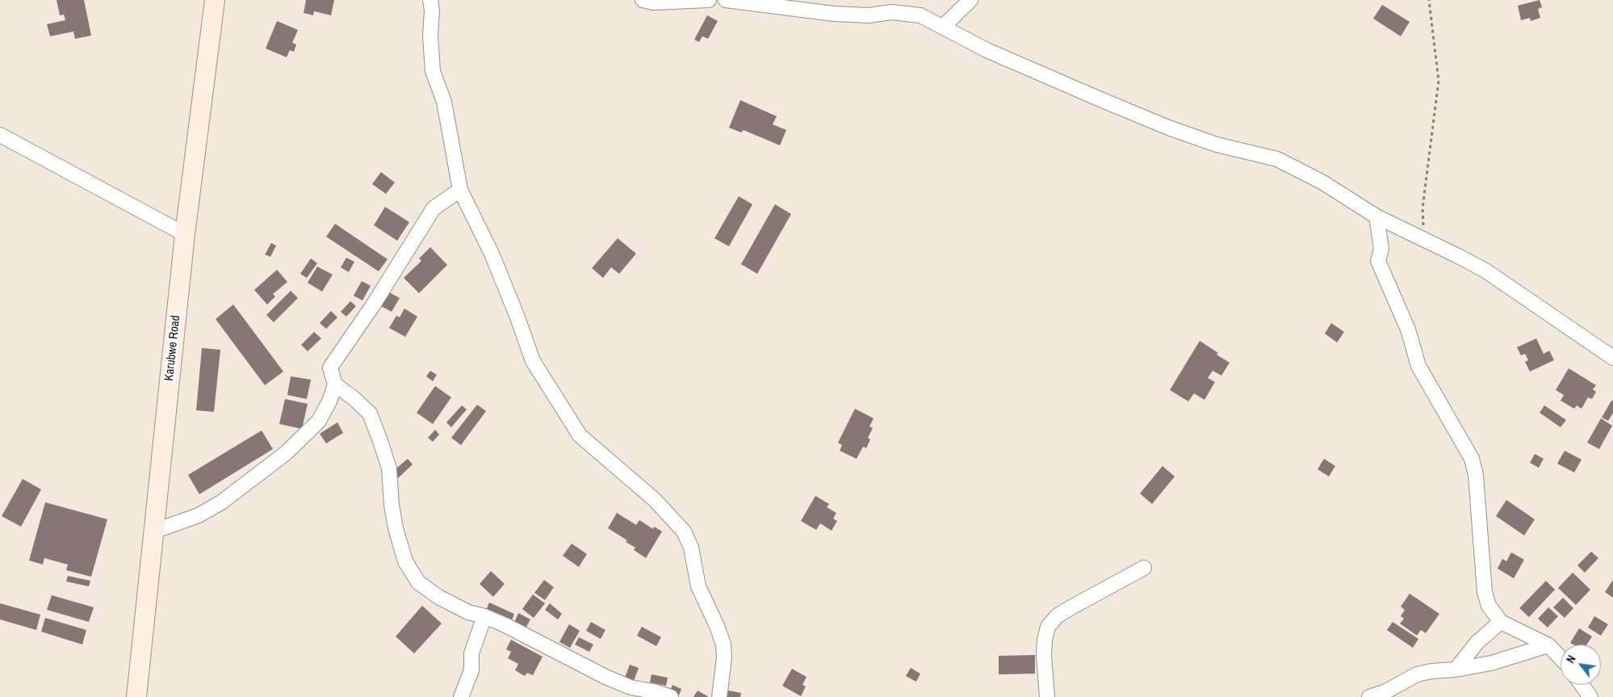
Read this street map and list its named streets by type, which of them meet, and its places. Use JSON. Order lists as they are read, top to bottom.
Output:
{
  "streets": {
    "street": ["Karubwe Road"]
  },
  "north": "top left"
}
